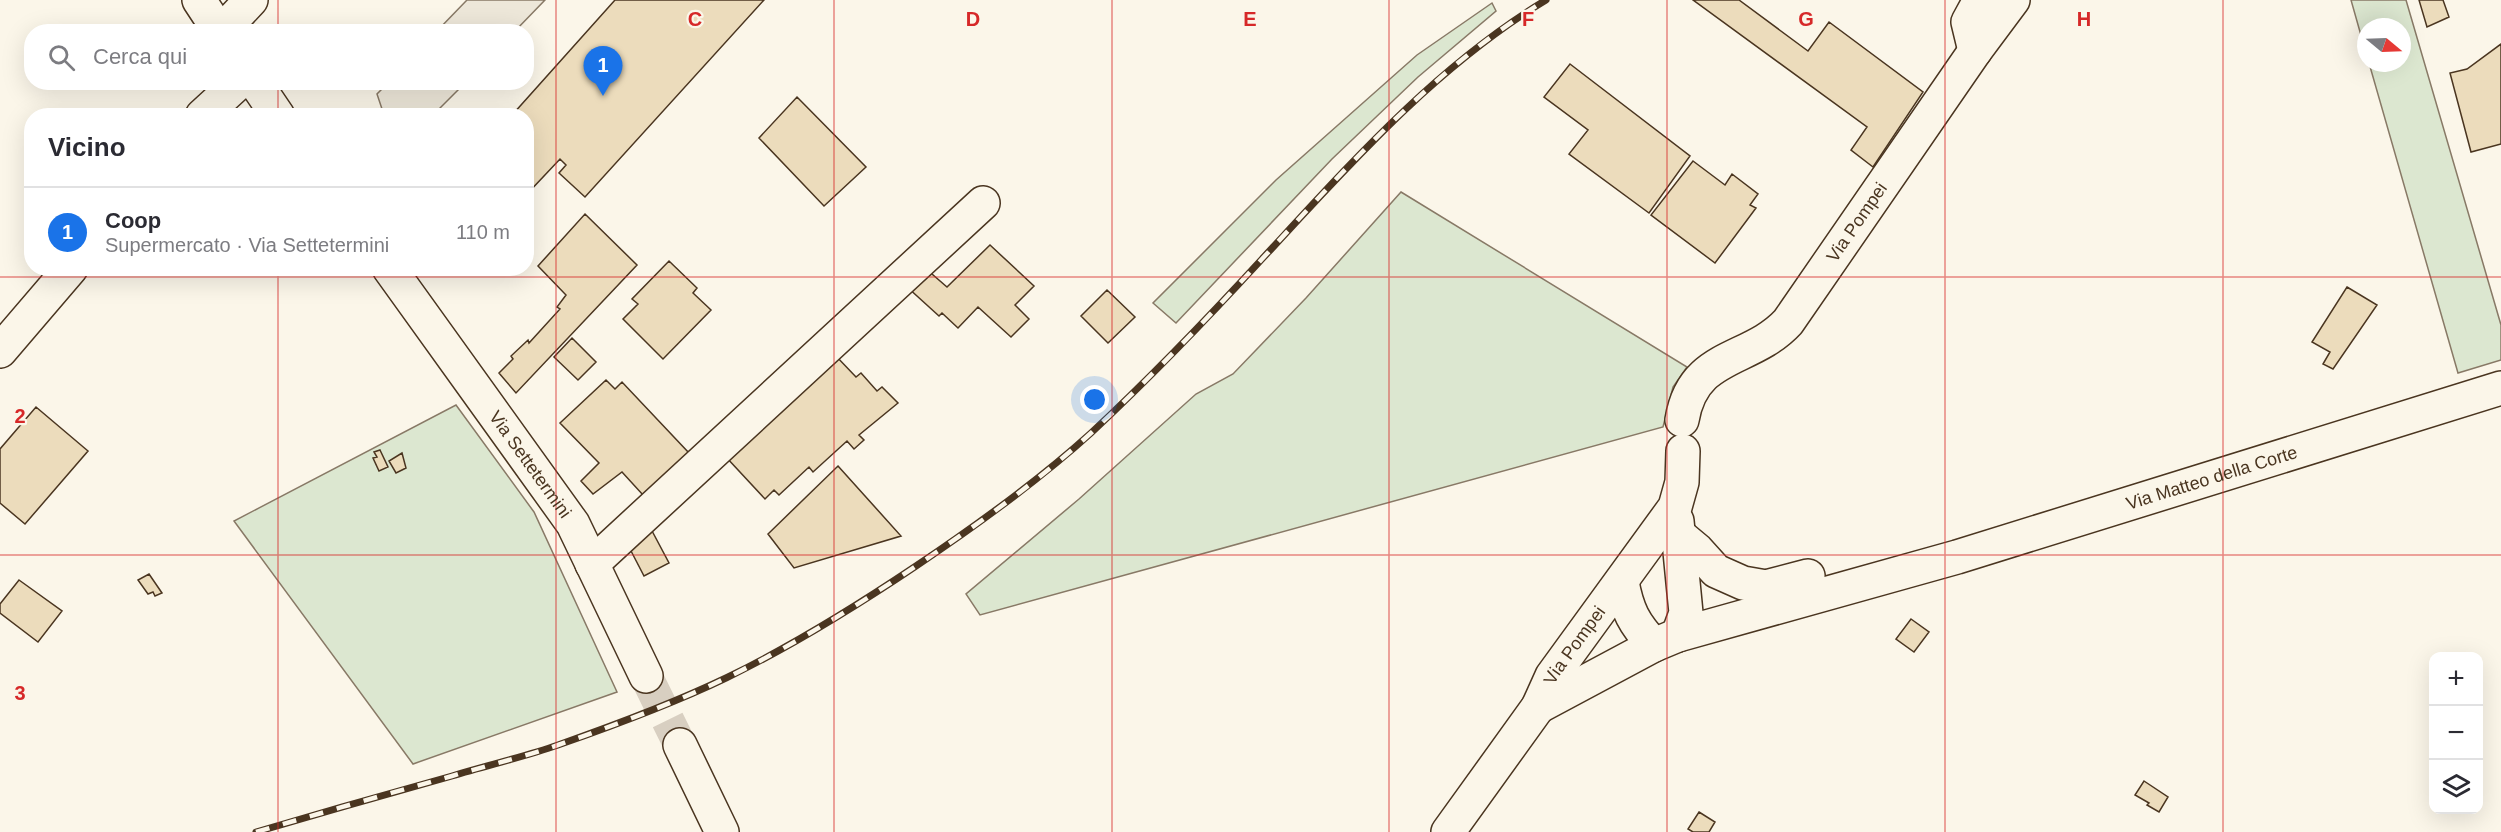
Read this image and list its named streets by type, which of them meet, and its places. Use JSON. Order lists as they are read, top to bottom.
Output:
{
  "streets": {
    "street": ["Via Pompei", "Via Settetermini", "Via Matteo della Corte"]
  },
  "crossings": [
    ["Via Pompei", "Via Matteo della Corte"]
  ],
  "north": "right",
  "page": {
    "search": "Cerca qui",
    "pins": "1",
    "heading": "Vicino",
    "list": [
      {
        "mark": "1",
        "name": "Coop",
        "note": "Supermercato · Via Settetermini",
        "value": "110 m"
      }
    ],
    "map_buttons": ["+", "−"]
  },
  "grid": {
    "columns": [
      "C",
      "D",
      "E",
      "F",
      "G",
      "H"
    ],
    "rows": ["2", "3"]
  }
}
